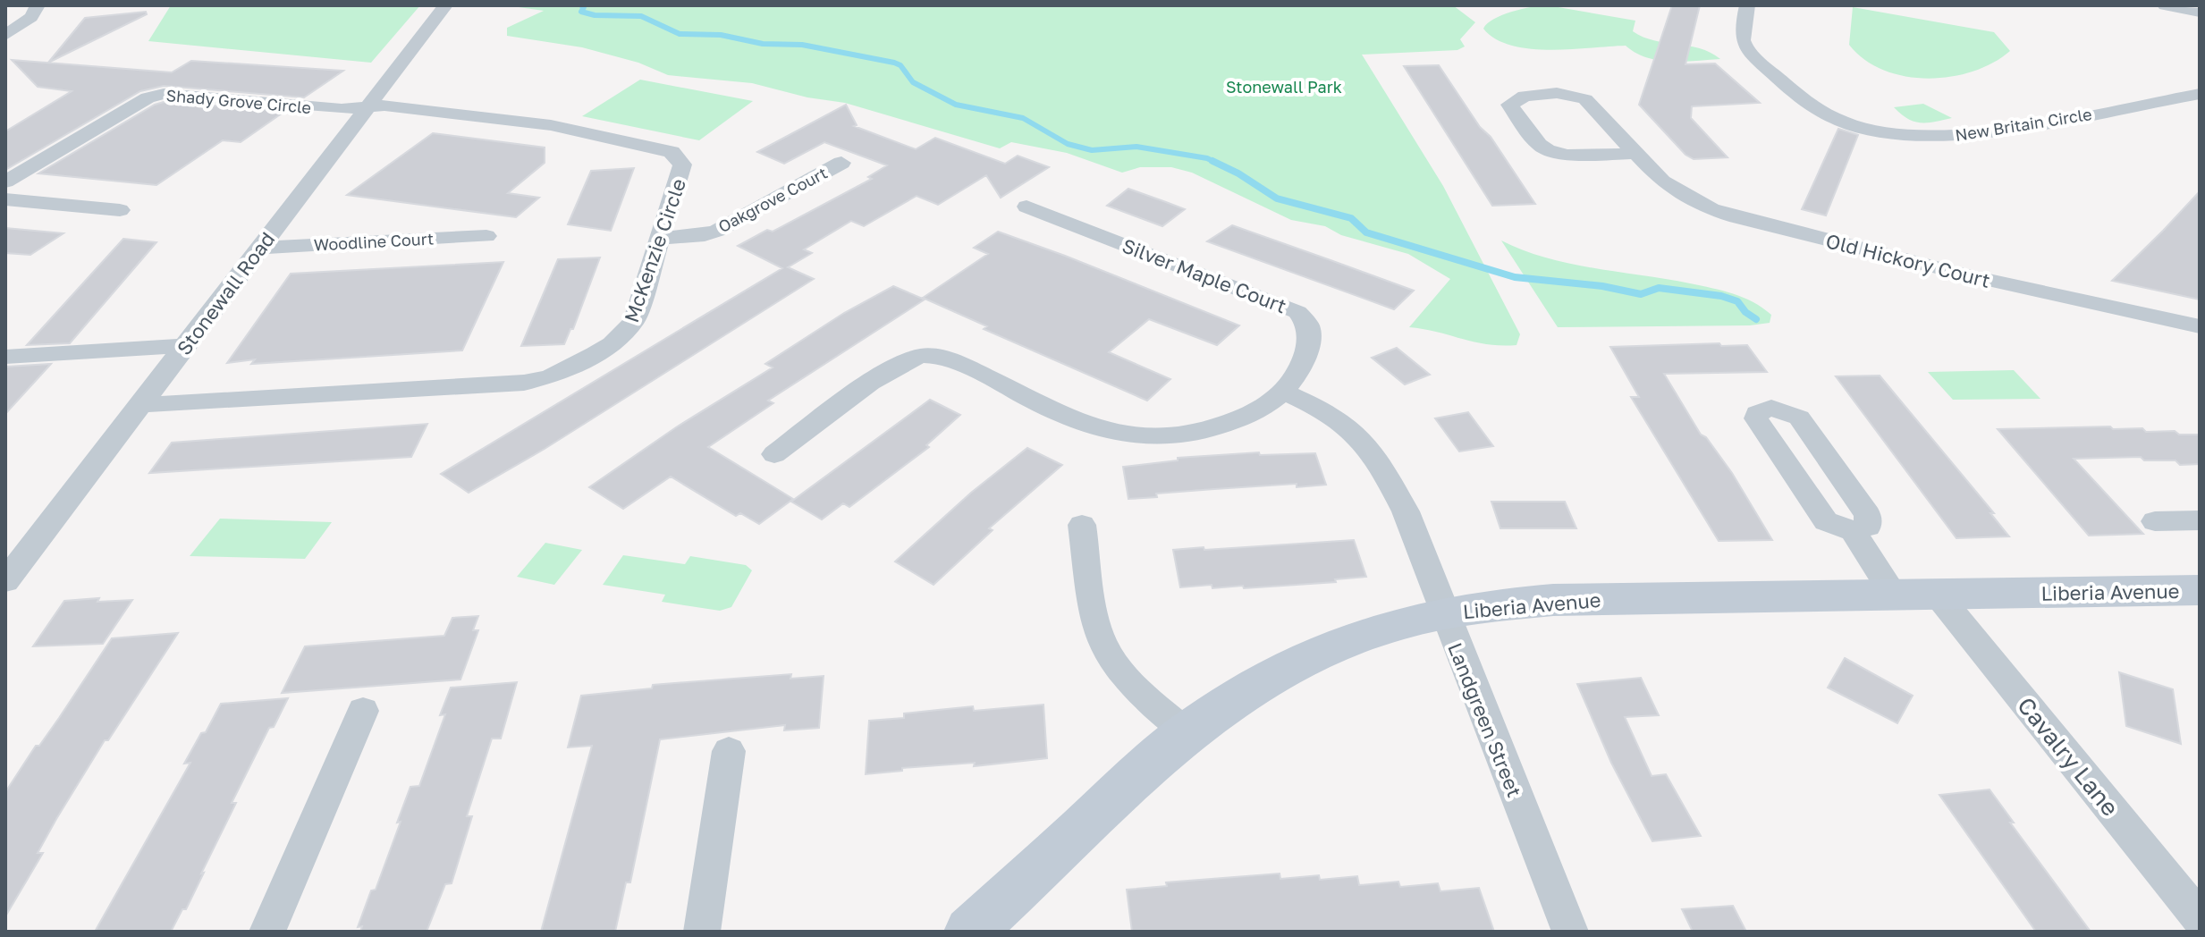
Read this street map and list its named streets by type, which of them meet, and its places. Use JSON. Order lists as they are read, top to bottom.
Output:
{
  "streets": {
    "main road": ["Liberia Avenue"],
    "street": [
      "Shady Grove Circle",
      "New Britain Circle",
      "Oakgrove Court",
      "Woodline Court",
      "McKenzie Circle",
      "Old Hickory Court",
      "Silver Maple Court",
      "Stonewall Road",
      "Landgreen Street",
      "Cavalry Lane"
    ]
  },
  "crossings": [
    ["Shady Grove Circle", "McKenzie Circle"],
    ["Shady Grove Circle", "Stonewall Road"],
    ["Oakgrove Court", "McKenzie Circle"],
    ["Woodline Court", "Stonewall Road"],
    ["McKenzie Circle", "Stonewall Road"],
    ["Silver Maple Court", "Landgreen Street"],
    ["Liberia Avenue", "Landgreen Street"],
    ["Liberia Avenue", "Cavalry Lane"]
  ],
  "parks": ["Stonewall Park"]
}
